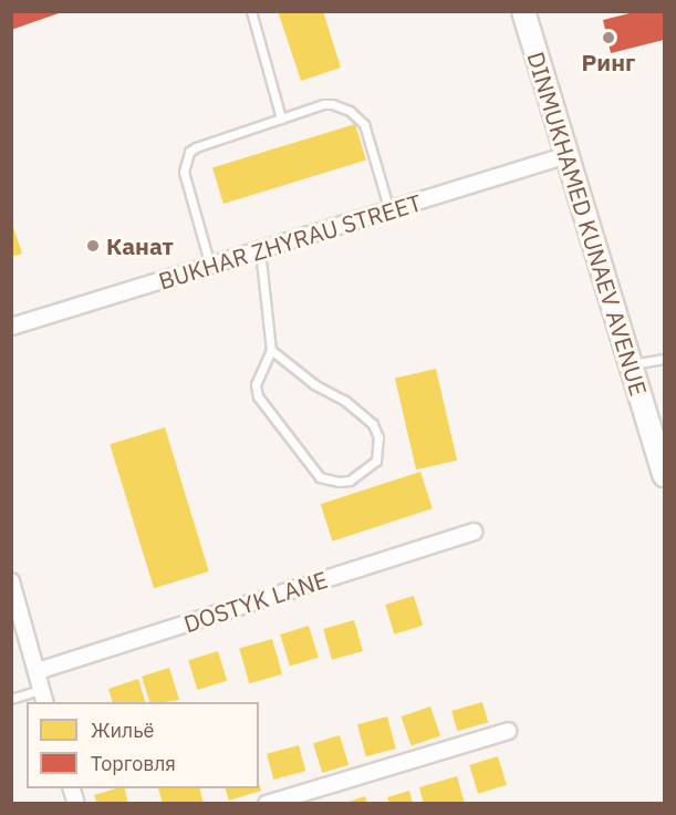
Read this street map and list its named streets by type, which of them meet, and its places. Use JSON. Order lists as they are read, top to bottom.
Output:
{
  "streets": {
    "street": ["DINMUKHAMED KUNAEV AVENUE", "BUKHAR ZHYRAU STREET", "DOSTYK LANE"]
  },
  "crossings": [
    ["DINMUKHAMED KUNAEV AVENUE", "BUKHAR ZHYRAU STREET"]
  ],
  "places": ["Ринг", "Канат"],
  "legend": ["Жильё", "Торговля"]
}
